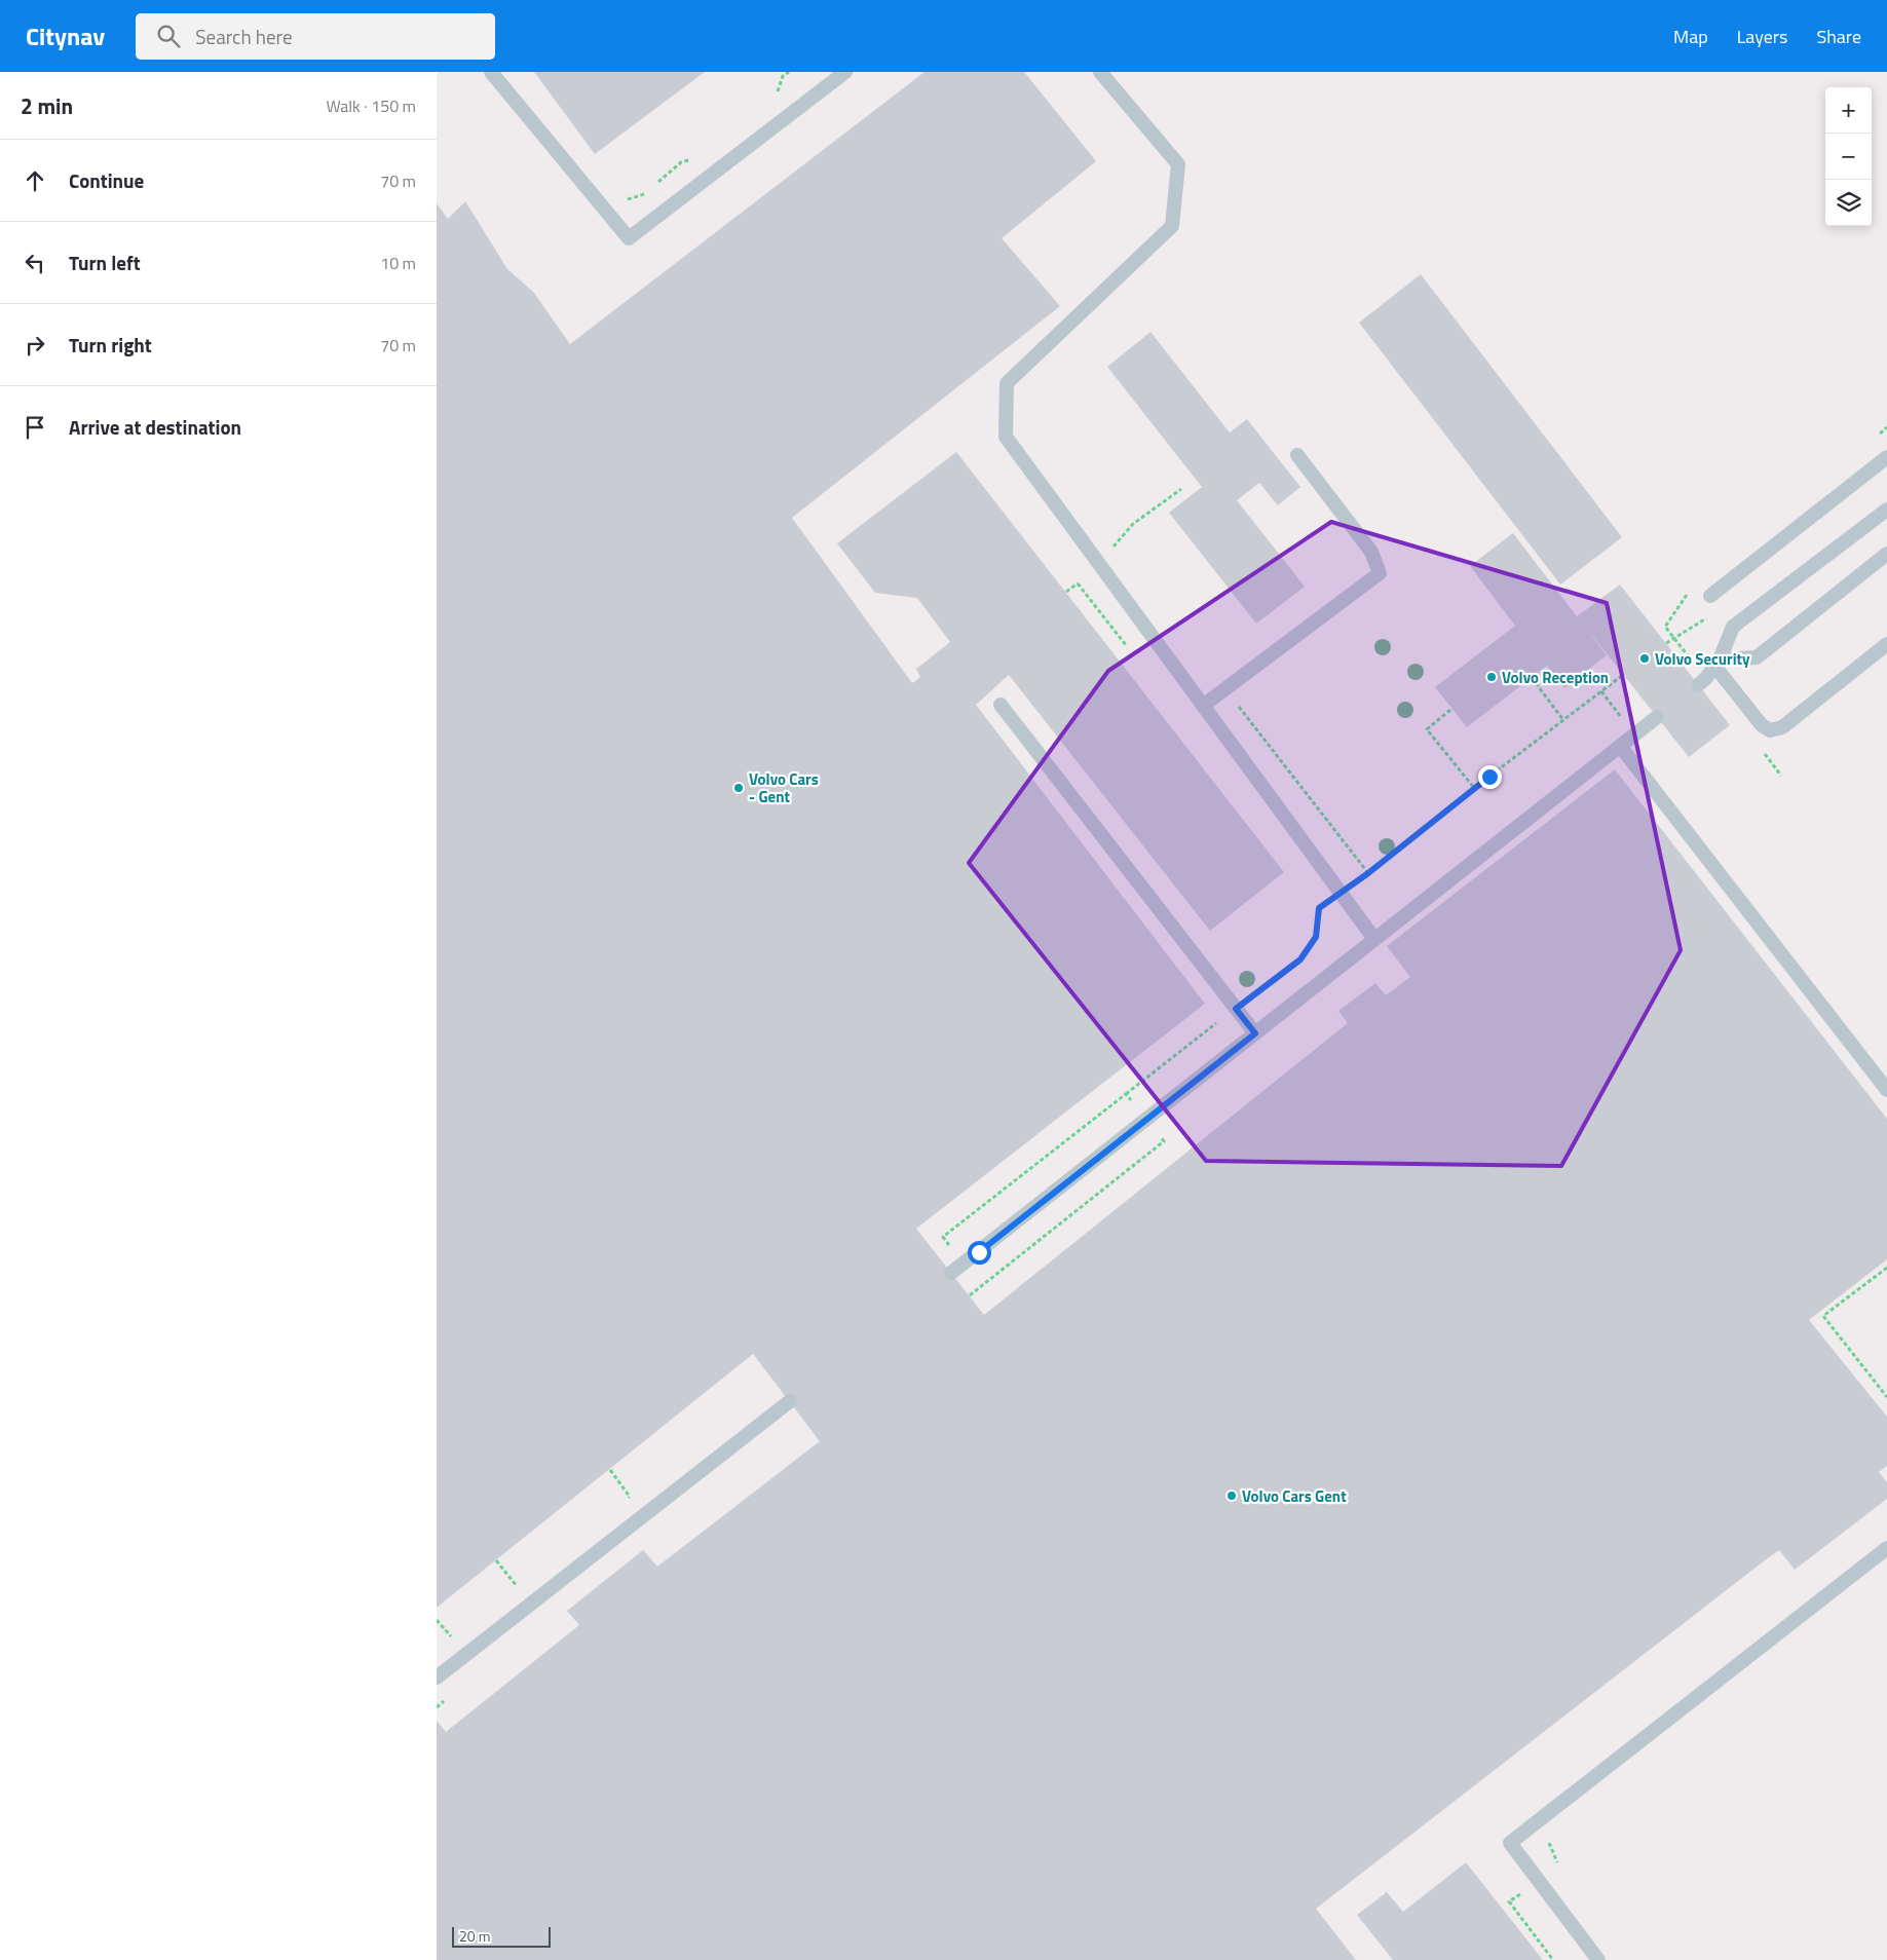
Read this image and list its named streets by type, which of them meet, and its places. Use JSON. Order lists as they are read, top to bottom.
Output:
{
  "places": [
    "Volvo Security",
    "Volvo Reception",
    "Volvo Cars - Gent",
    "Volvo Cars Gent"
  ],
  "scale_bar": "20 m",
  "page": {
    "header": "Citynav",
    "search": "Search here",
    "nav": ["Map", "Layers", "Share"],
    "heading": ["2 min", "Walk · 150 m"],
    "map_buttons": ["+", "−"],
    "list": [
      ["Continue", "70 m"],
      ["Turn left", "10 m"],
      ["Turn right", "70 m"],
      "Arrive at destination"
    ],
    "scale": "20 m"
  }
}
